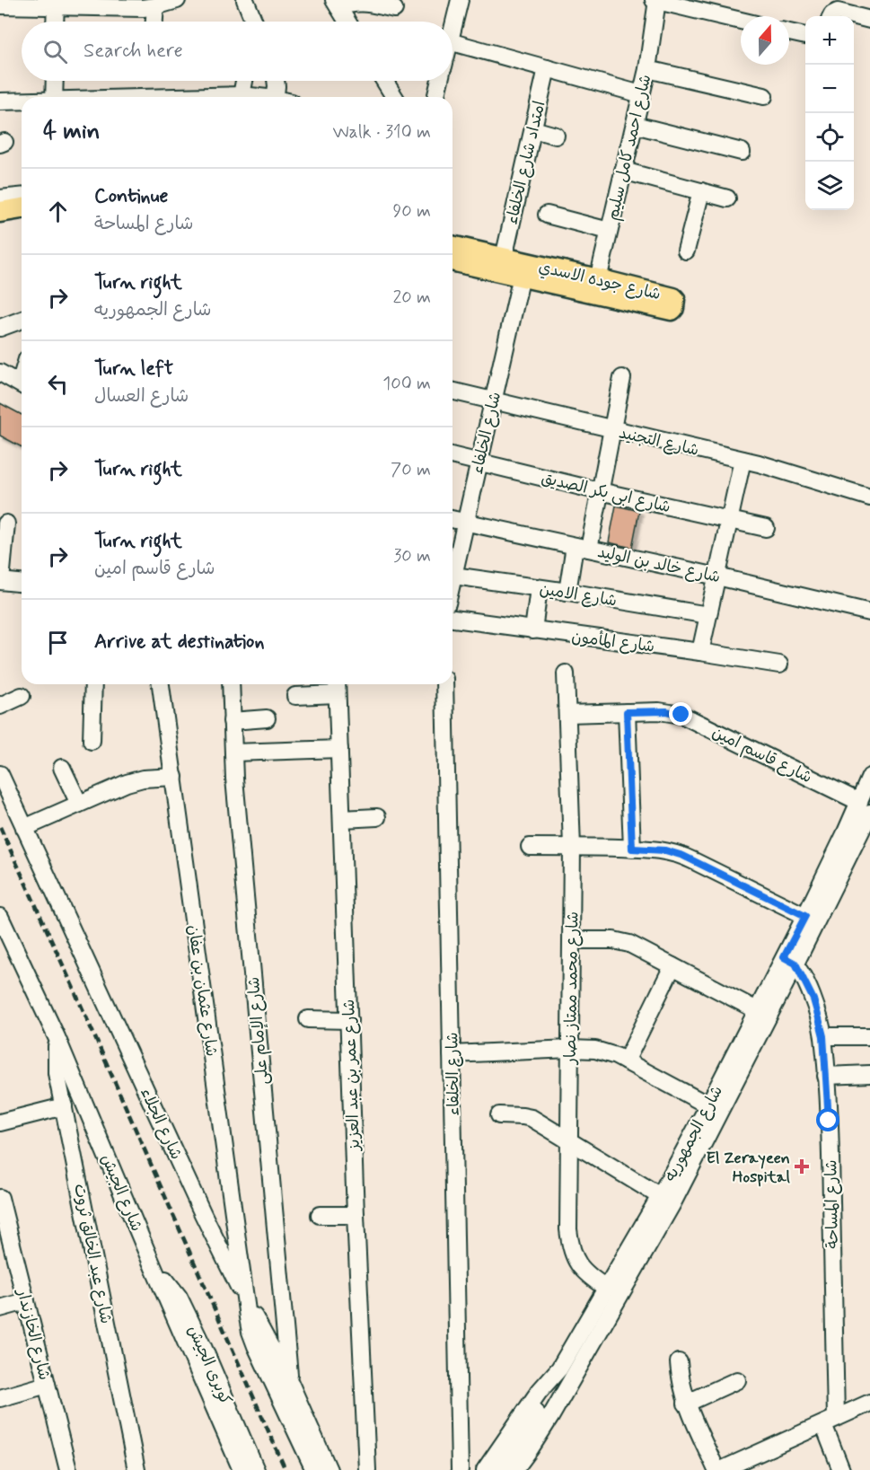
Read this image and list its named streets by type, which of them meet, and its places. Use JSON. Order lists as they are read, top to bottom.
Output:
{
  "streets": {
    "main road": ["شارع جوده الاسدي"],
    "street": [
      "شارع احمد كامل سليم",
      "امتداد شارع الخلفاء",
      "شارع الخلفاء",
      "شارع التجنيد",
      "شارع ابى بكر الصديق",
      "شارع خالد بن الوليد",
      "شارع الامين",
      "شارع المأمون",
      "شارع قاسم امين",
      "شارع محمد ممتاز نصار",
      "شارع عثمان بن عفان",
      "شارع الإمام على",
      "شارع عمر بن عبد العزيز",
      "شارع الجلاء",
      "شارع الجمهوريه",
      "شارع الجيش",
      "شارع المساحة",
      "شارع عبد الخالق ثروت",
      "شارع الخازندار",
      "كوبرى الجيش"
    ]
  },
  "crossings": [
    ["شارع احمد كامل سليم", "شارع جوده الاسدي"],
    ["امتداد شارع الخلفاء", "شارع جوده الاسدي"],
    ["شارع جوده الاسدي", "شارع الخلفاء"],
    ["شارع الخلفاء", "شارع التجنيد"],
    ["شارع الخلفاء", "شارع ابى بكر الصديق"],
    ["شارع الخلفاء", "شارع خالد بن الوليد"],
    ["شارع قاسم امين", "شارع محمد ممتاز نصار"],
    ["شارع قاسم امين", "شارع الجمهوريه"],
    ["شارع محمد ممتاز نصار", "شارع الجمهوريه"],
    ["شارع عثمان بن عفان", "شارع الجلاء"],
    ["شارع الإمام على", "شارع الجلاء"],
    ["شارع الجمهوريه", "شارع المساحة"],
    ["شارع الجيش", "شارع عبد الخالق ثروت"],
    ["شارع الجيش", "كوبرى الجيش"]
  ],
  "places": {
    "health": ["El Zerayeen Hospital"]
  },
  "north": "top",
  "page": {
    "map_buttons": ["+", "−"],
    "search": "Search here",
    "heading": ["4 min", "Walk · 310 m"],
    "list": [
      ["Continue", "شارع المساحة", "90 m"],
      ["Turn right", "شارع الجمهوريه", "20 m"],
      ["Turn left", "شارع العسال", "100 m"],
      ["Turn right", "70 m"],
      ["Turn right", "شارع قاسم امين", "30 m"],
      "Arrive at destination"
    ]
  }
}
